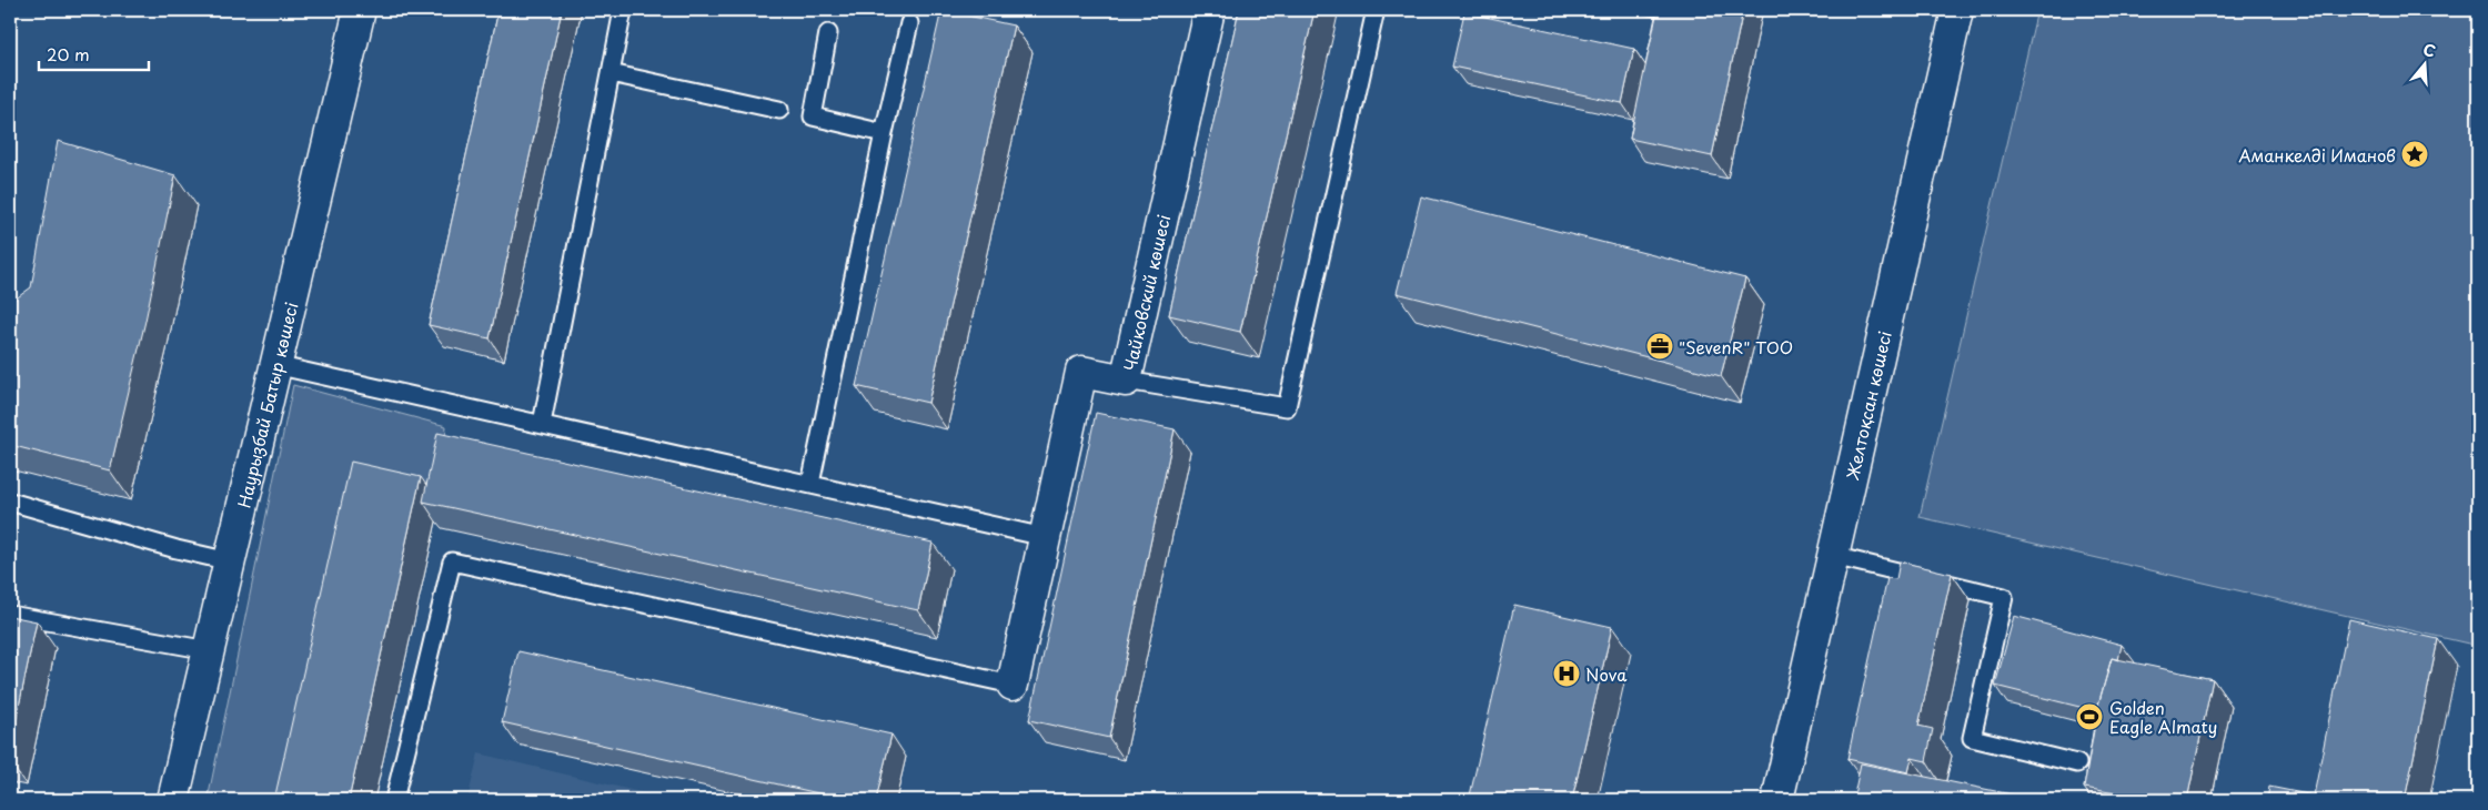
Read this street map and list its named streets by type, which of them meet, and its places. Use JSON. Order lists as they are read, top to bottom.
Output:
{
  "streets": {
    "main road": ["Чайковский көшесі", "Наурызбай Батыр көшесі", "Желтоқсан көшесі"]
  },
  "places": {
    "place": ["Аманкелді Иманов"],
    "office": ["\"SevenR\" ТОО"],
    "hospital": ["Nova"],
    "sports": ["Golden Eagle Almaty"]
  },
  "scale_bar": "20 m",
  "north": "top"
}
